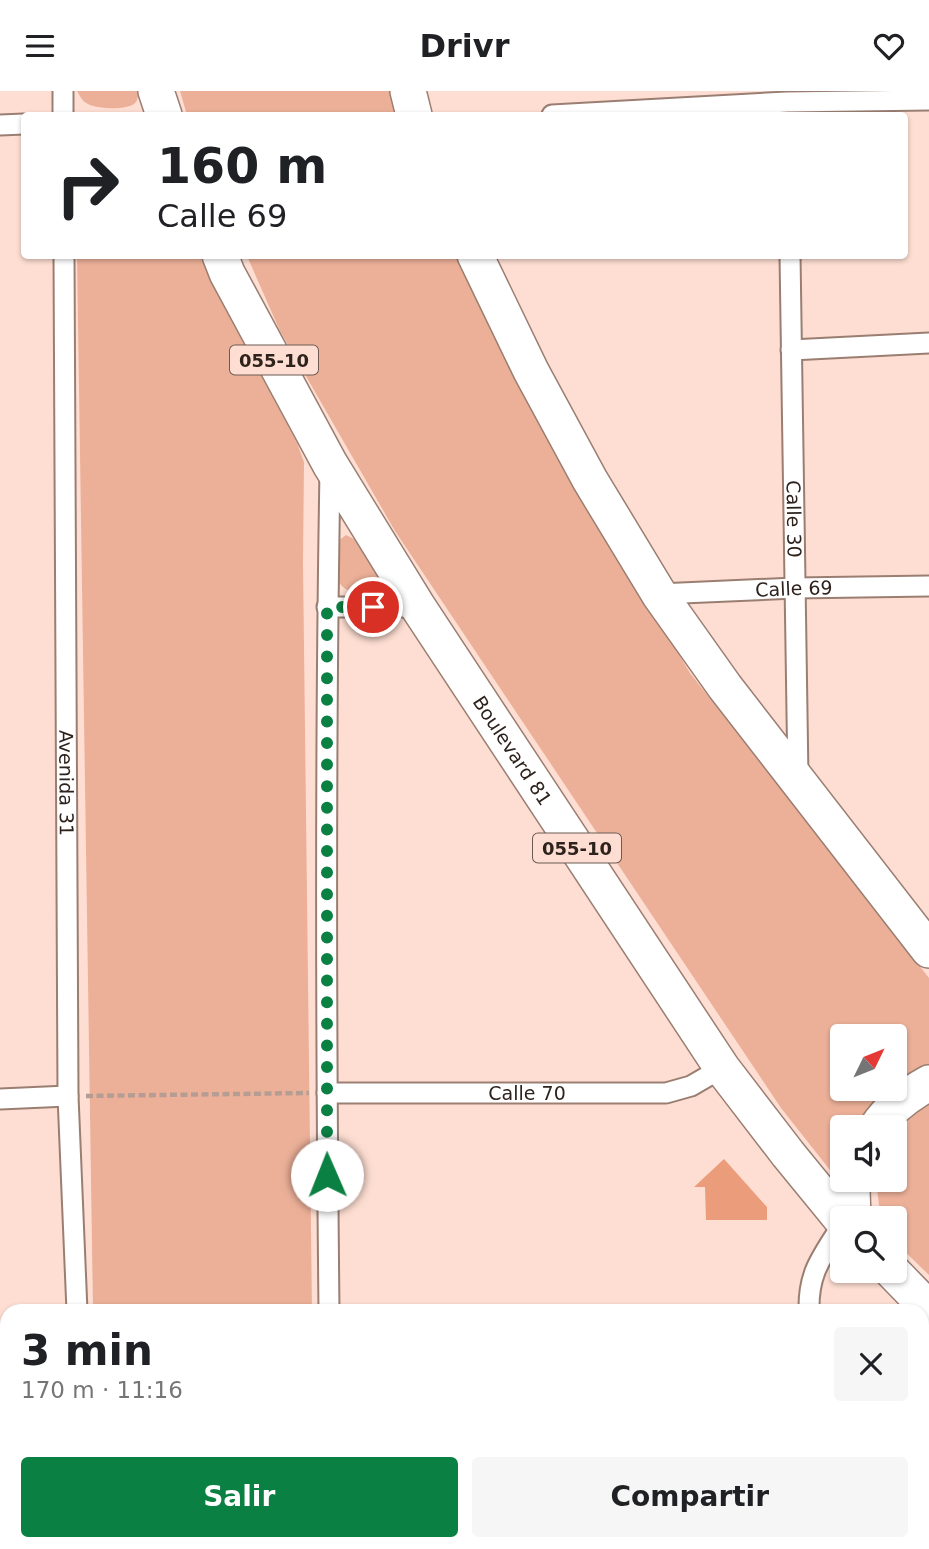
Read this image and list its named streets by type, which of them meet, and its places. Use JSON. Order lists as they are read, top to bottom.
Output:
{
  "streets": {
    "highway": ["055-10", "Boulevard 81"],
    "street": [
      "Calle 30",
      "Calle 69",
      "Avenida 31",
      "Calle 70"
    ]
  },
  "crossings": [
    ["Calle 30", "Calle 69"],
    ["Boulevard 81", "Calle 70"]
  ],
  "north": "top right",
  "page": {
    "header": "Drivr",
    "turn": ["160 m", "Calle 69"],
    "heading": ["3 min", "170 m · 11:16"],
    "buttons": ["Salir", "Compartir"]
  }
}
